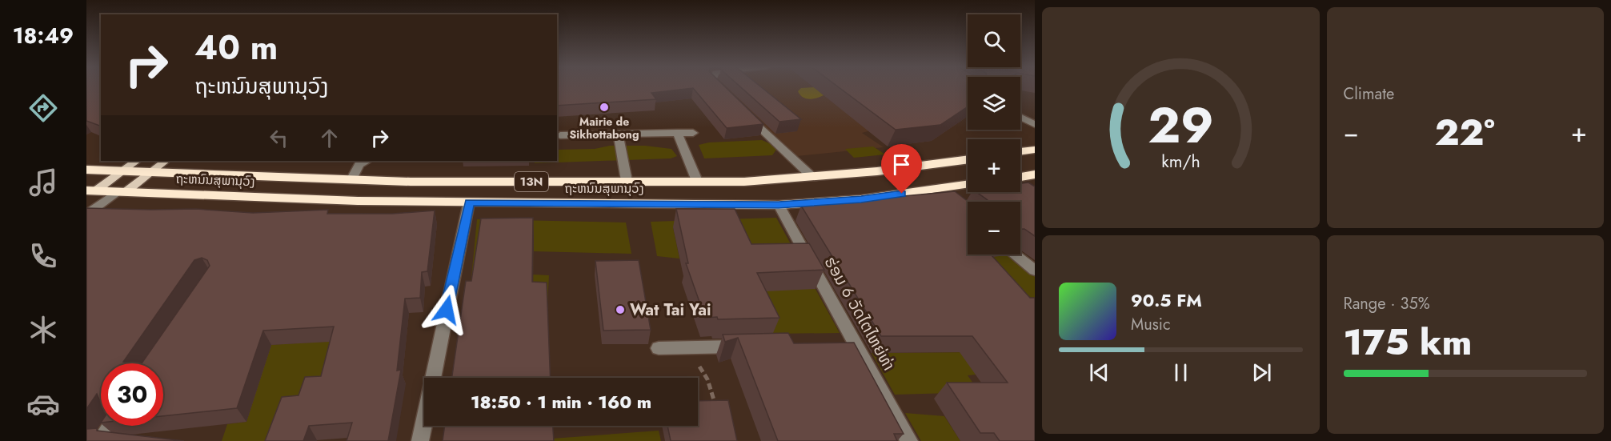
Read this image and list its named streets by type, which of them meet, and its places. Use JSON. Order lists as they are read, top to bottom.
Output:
{
  "streets": {
    "highway": ["ຖະຫນົນສຸພານຸວົງ", "13N"],
    "street": ["ຮ່ອມ 6 ວັດໄຕໄຫຍ່ທ່າ"]
  },
  "crossings": [
    ["ຖະຫນົນສຸພານຸວົງ", "ຮ່ອມ 6 ວັດໄຕໄຫຍ່ທ່າ"]
  ],
  "places": ["Mairie de Sikhottabong", "Wat Tai Yai"],
  "page": {
    "tabs": "18:49",
    "tile": [
      "Climate",
      ["Range · 35%", "175 km"]
    ],
    "map_buttons": ["+", "−"],
    "turn": ["40 m", "ຖະຫນົນສຸພານຸວົງ"],
    "heat": ["−", "22°", "+"],
    "song": ["90.5 FM", "Music"],
    "limit": "30",
    "trip": "18:50 · 1 min · 160 m",
    "gauge": ["29", "km/h"]
  }
}
